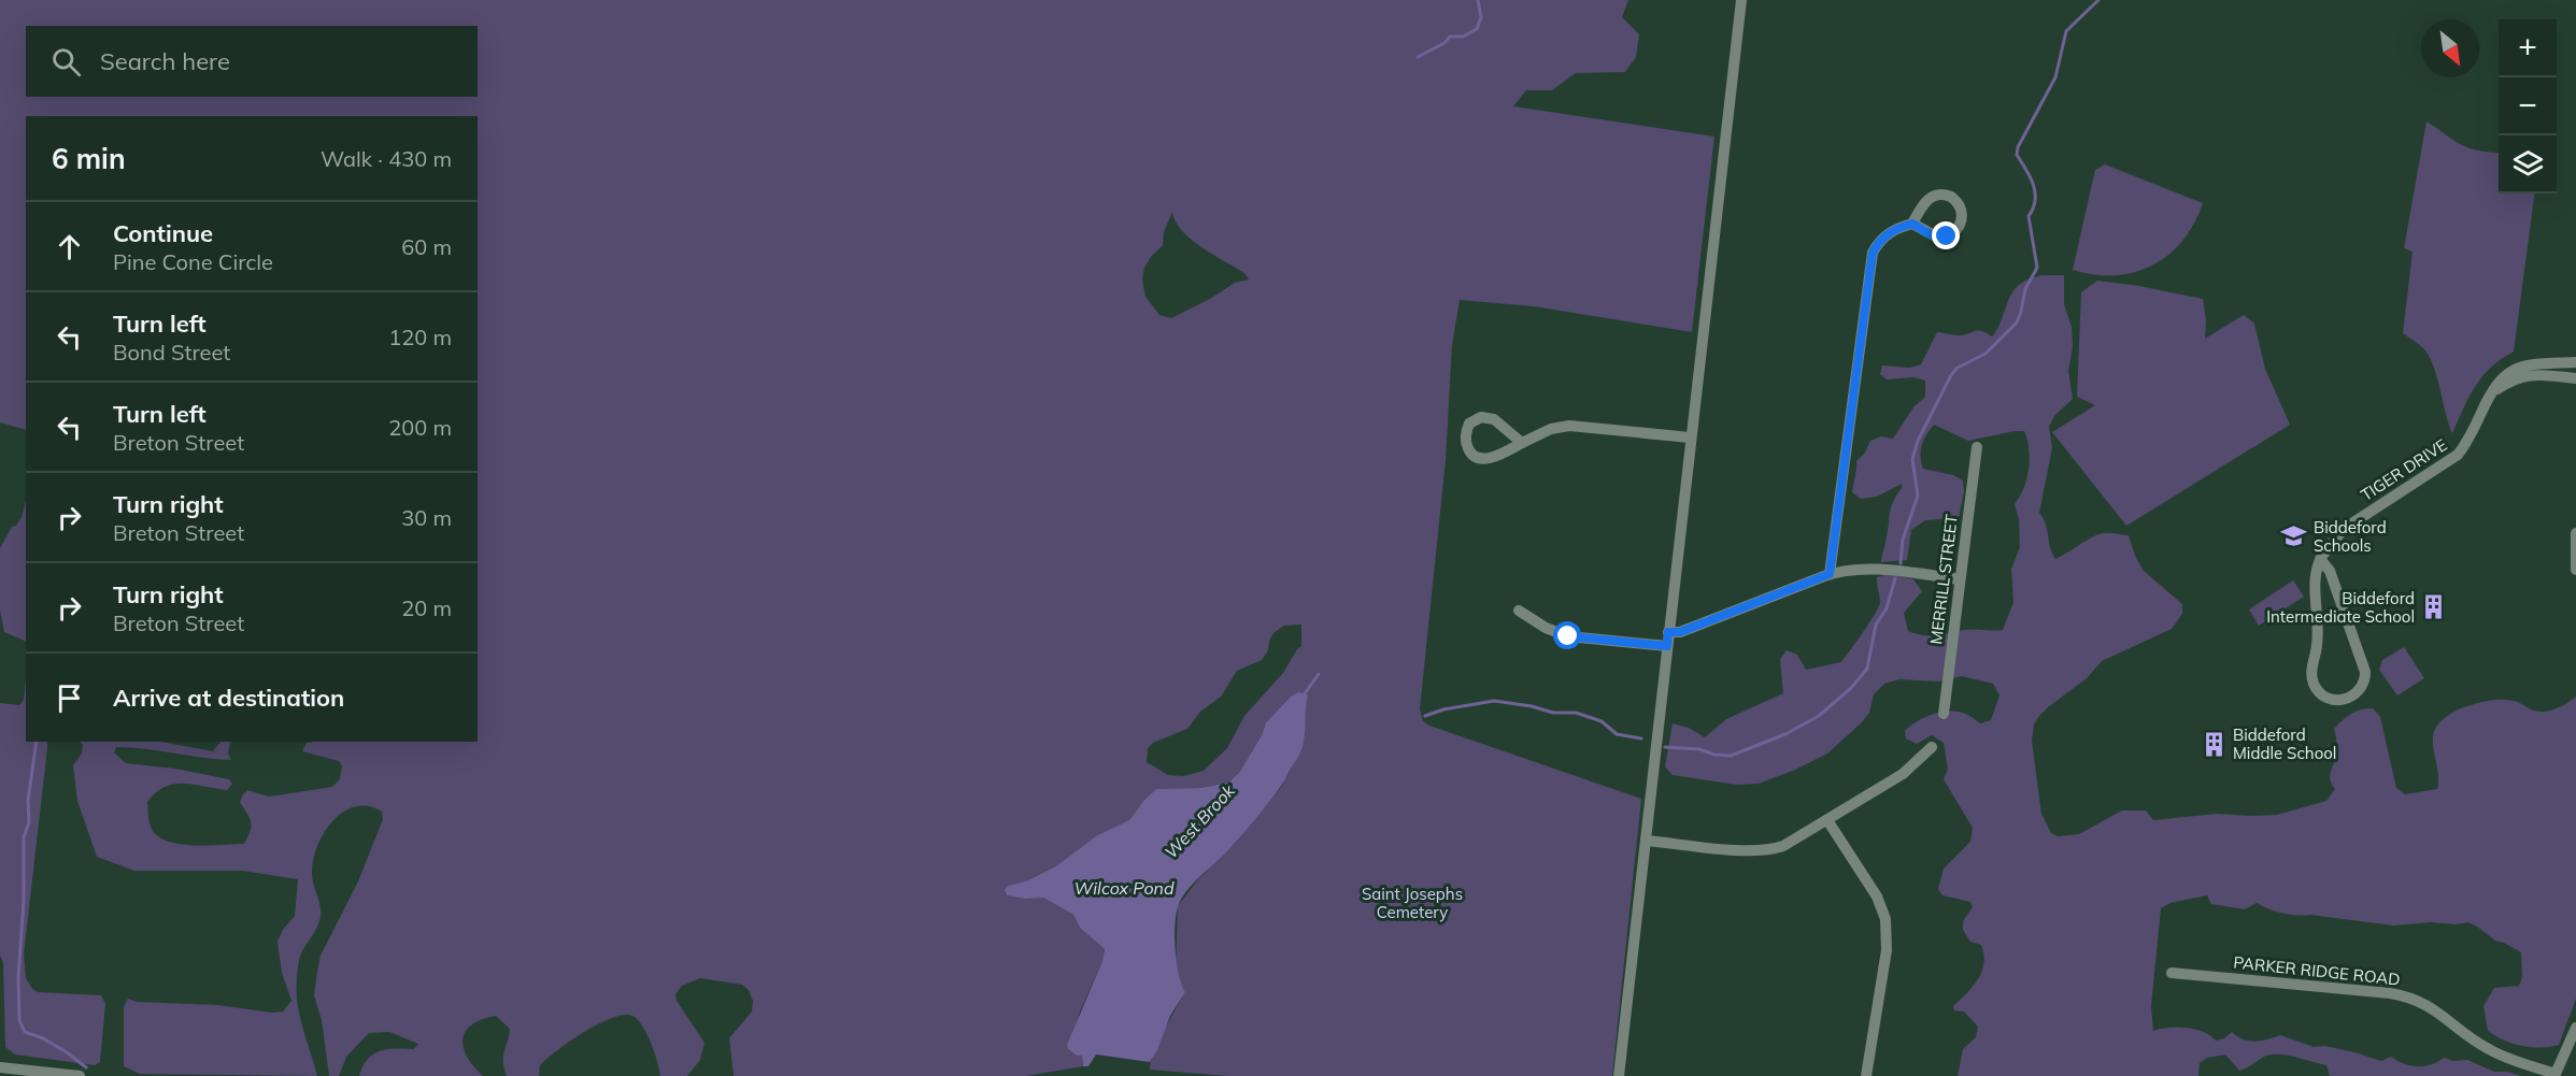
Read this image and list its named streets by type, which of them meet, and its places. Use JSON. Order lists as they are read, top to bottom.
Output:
{
  "streets": {
    "street": ["TIGER DRIVE", "MERRILL STREET", "PARKER RIDGE ROAD"]
  },
  "water": ["West Brook", "Wilcox Pond"],
  "parks": ["Saint Josephs Cemetery"],
  "places": {
    "school or university": ["Biddeford Schools"],
    "building": ["Biddeford Intermediate School", "Biddeford Middle School"]
  },
  "north": "bottom right",
  "page": {
    "map_buttons": ["+", "−"],
    "search": "Search here",
    "heading": ["6 min", "Walk · 430 m"],
    "list": [
      ["Continue", "Pine Cone Circle", "60 m"],
      ["Turn left", "Bond Street", "120 m"],
      ["Turn left", "Breton Street", "200 m"],
      ["Turn right", "Breton Street", "30 m"],
      ["Turn right", "Breton Street", "20 m"],
      "Arrive at destination"
    ]
  }
}
